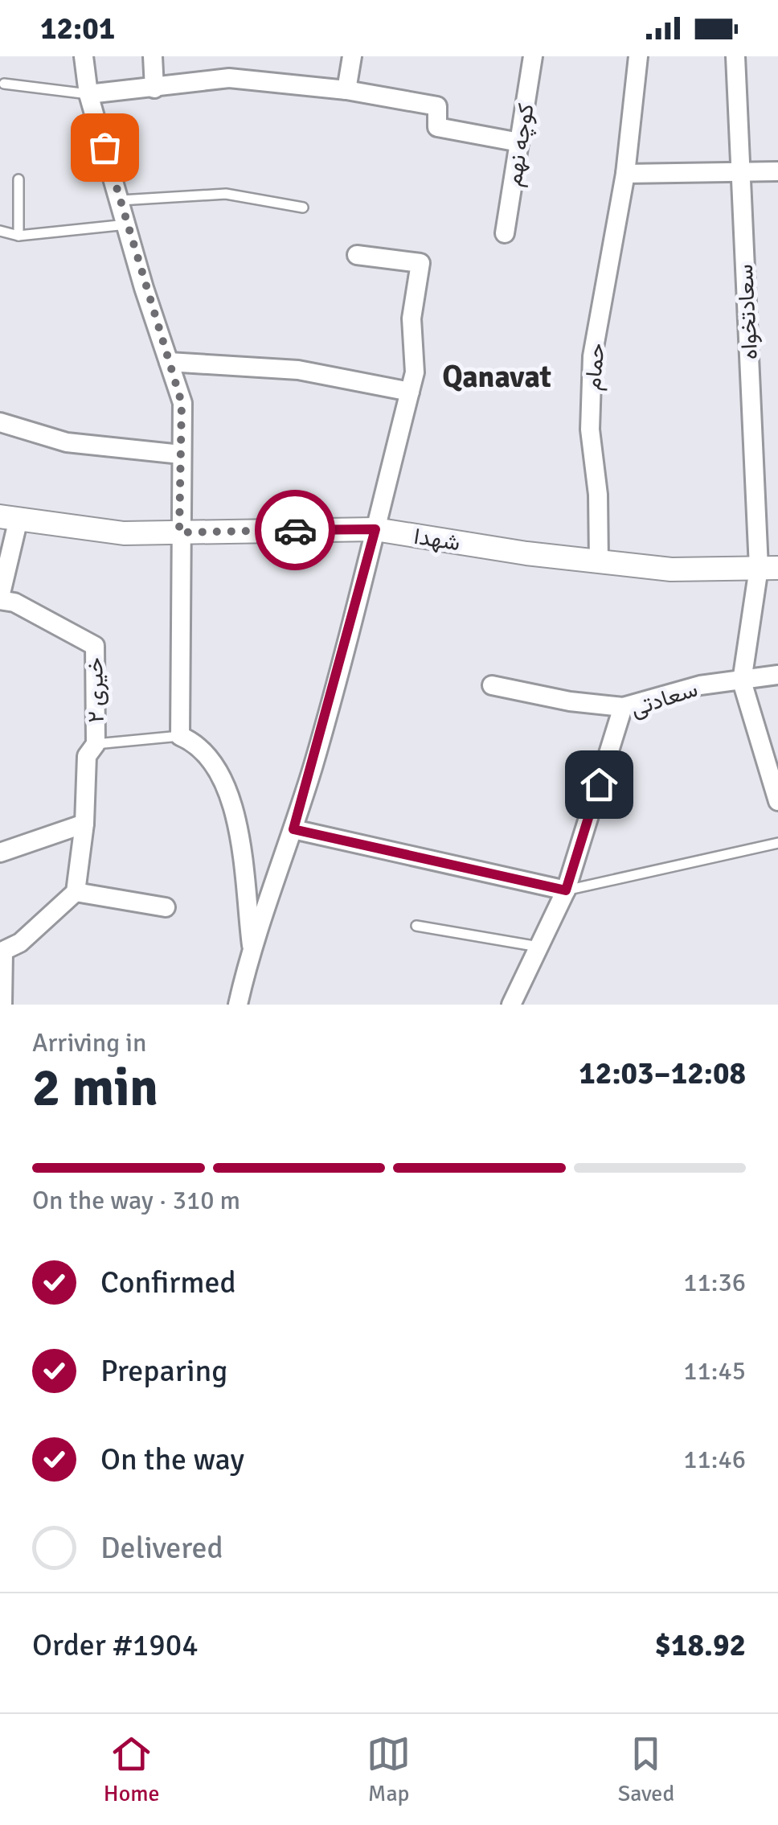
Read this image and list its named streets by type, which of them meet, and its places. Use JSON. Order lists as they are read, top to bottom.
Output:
{
  "streets": {
    "street": [
      "کوچه نهم",
      "سعادتخواه",
      "حمام",
      "شهدا",
      "خیری ۲",
      "سعادتی"
    ]
  },
  "crossings": [
    ["سعادتخواه", "شهدا"],
    ["سعادتخواه", "سعادتی"],
    ["حمام", "شهدا"]
  ],
  "districts": ["Qanavat"],
  "page": {
    "status": "12:01",
    "heading": ["2 min", "Arriving in", "12:03–12:08"],
    "panel": ["Order #1904", "$18.92"],
    "bar": "On the way · 310 m",
    "list": [
      ["Confirmed", "11:36"],
      ["Preparing", "11:45"],
      ["On the way", "11:46"],
      "Delivered"
    ],
    "tabs": ["Home", "Map", "Saved"]
  }
}
